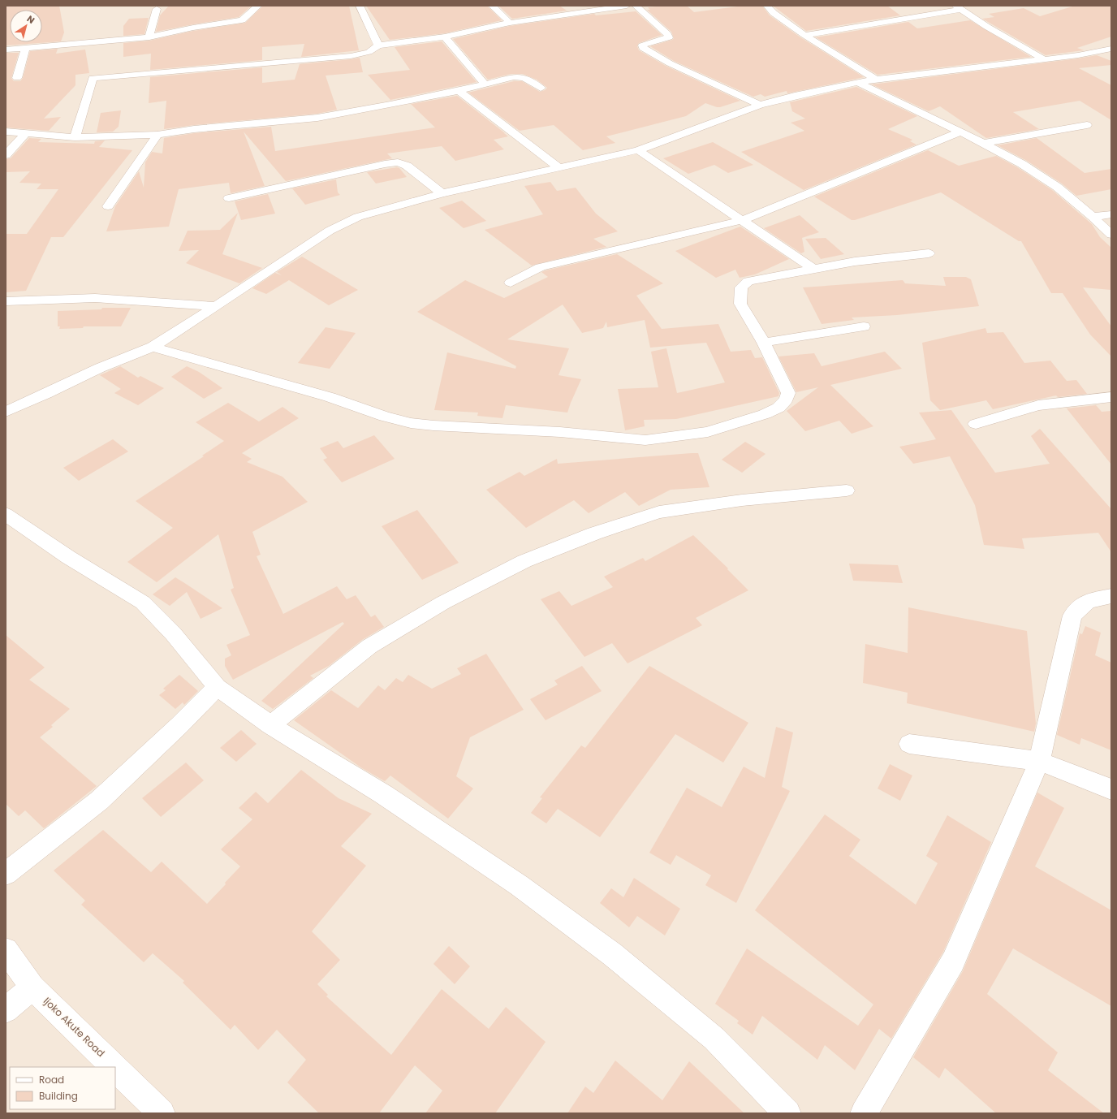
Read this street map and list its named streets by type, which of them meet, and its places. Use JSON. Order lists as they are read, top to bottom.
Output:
{
  "streets": {
    "street": ["Ijoko Akute Road"]
  },
  "legend": ["Road", "Building"],
  "north": "top right"
}
